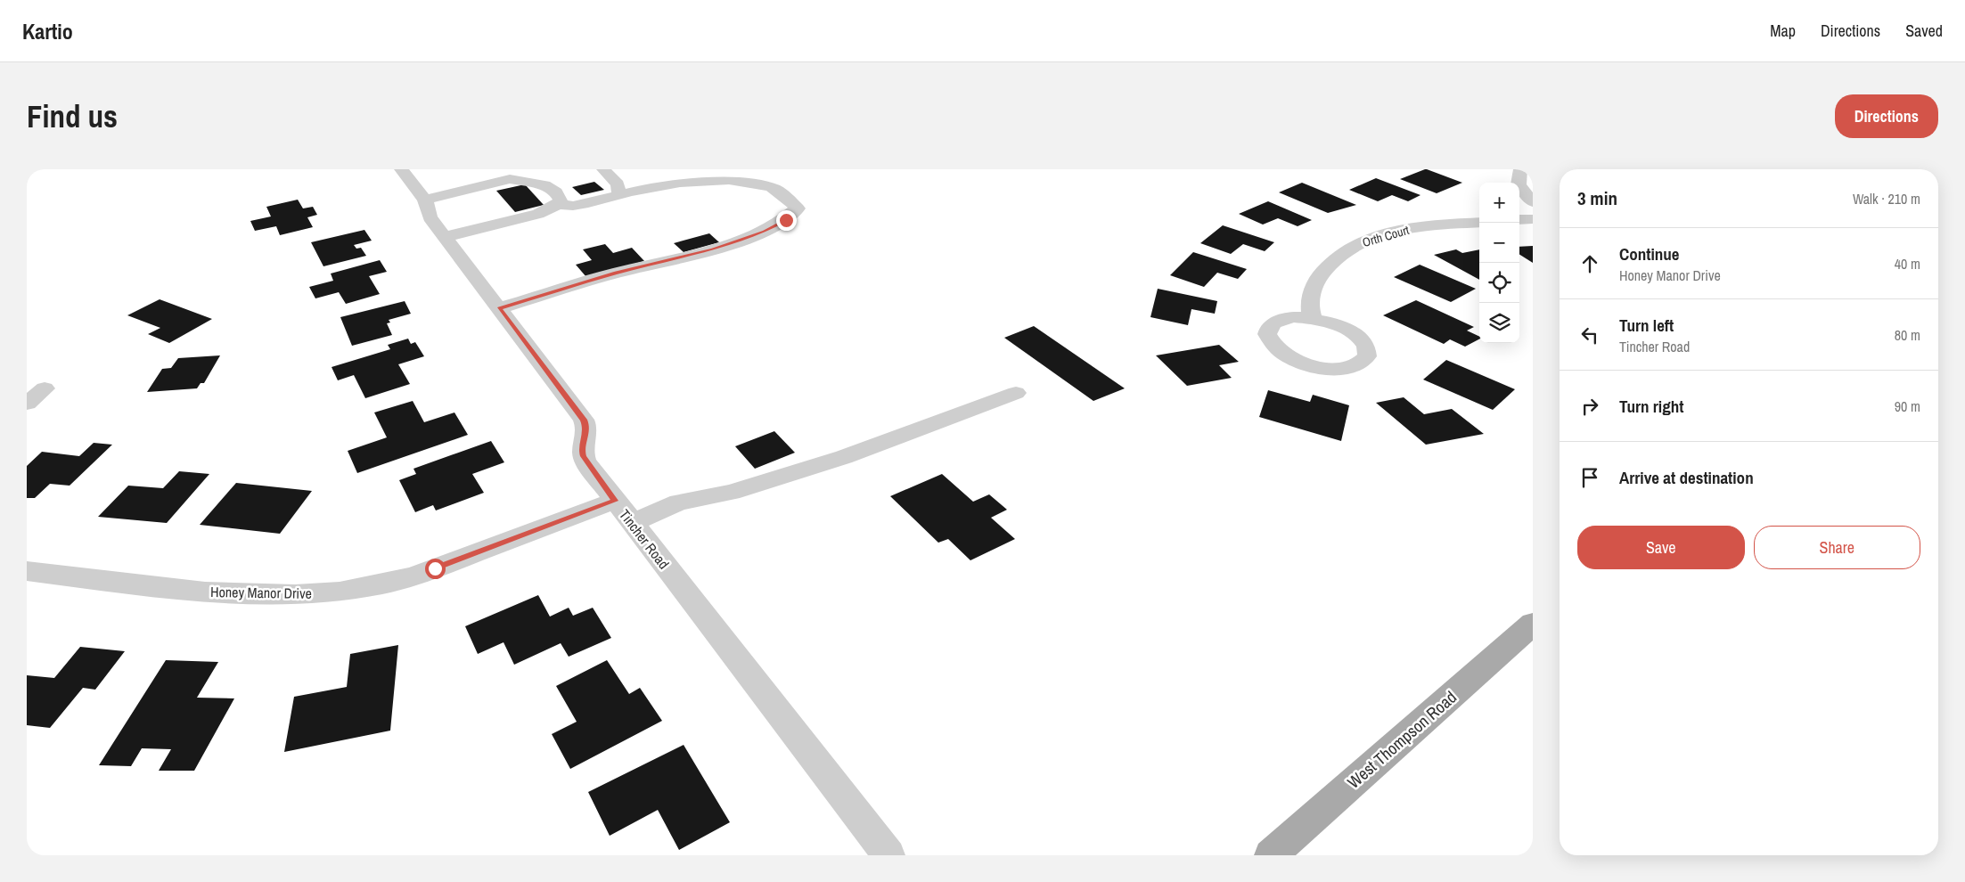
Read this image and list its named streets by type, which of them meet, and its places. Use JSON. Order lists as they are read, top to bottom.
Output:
{
  "streets": {
    "main road": ["West Thompson Road"],
    "street": ["Orth Court", "Tincher Road", "Honey Manor Drive"]
  },
  "crossings": [
    ["Tincher Road", "Honey Manor Drive"]
  ],
  "page": {
    "header": "Kartio",
    "nav": ["Map", "Directions", "Saved"],
    "buttons": [
      "Directions",
      ["Save", "Share"]
    ],
    "title": "Find us",
    "heading": ["3 min", "Walk · 210 m"],
    "map_buttons": ["+", "−"],
    "list": [
      ["Continue", "Honey Manor Drive", "40 m"],
      ["Turn left", "Tincher Road", "80 m"],
      ["Turn right", "90 m"],
      "Arrive at destination"
    ]
  }
}
